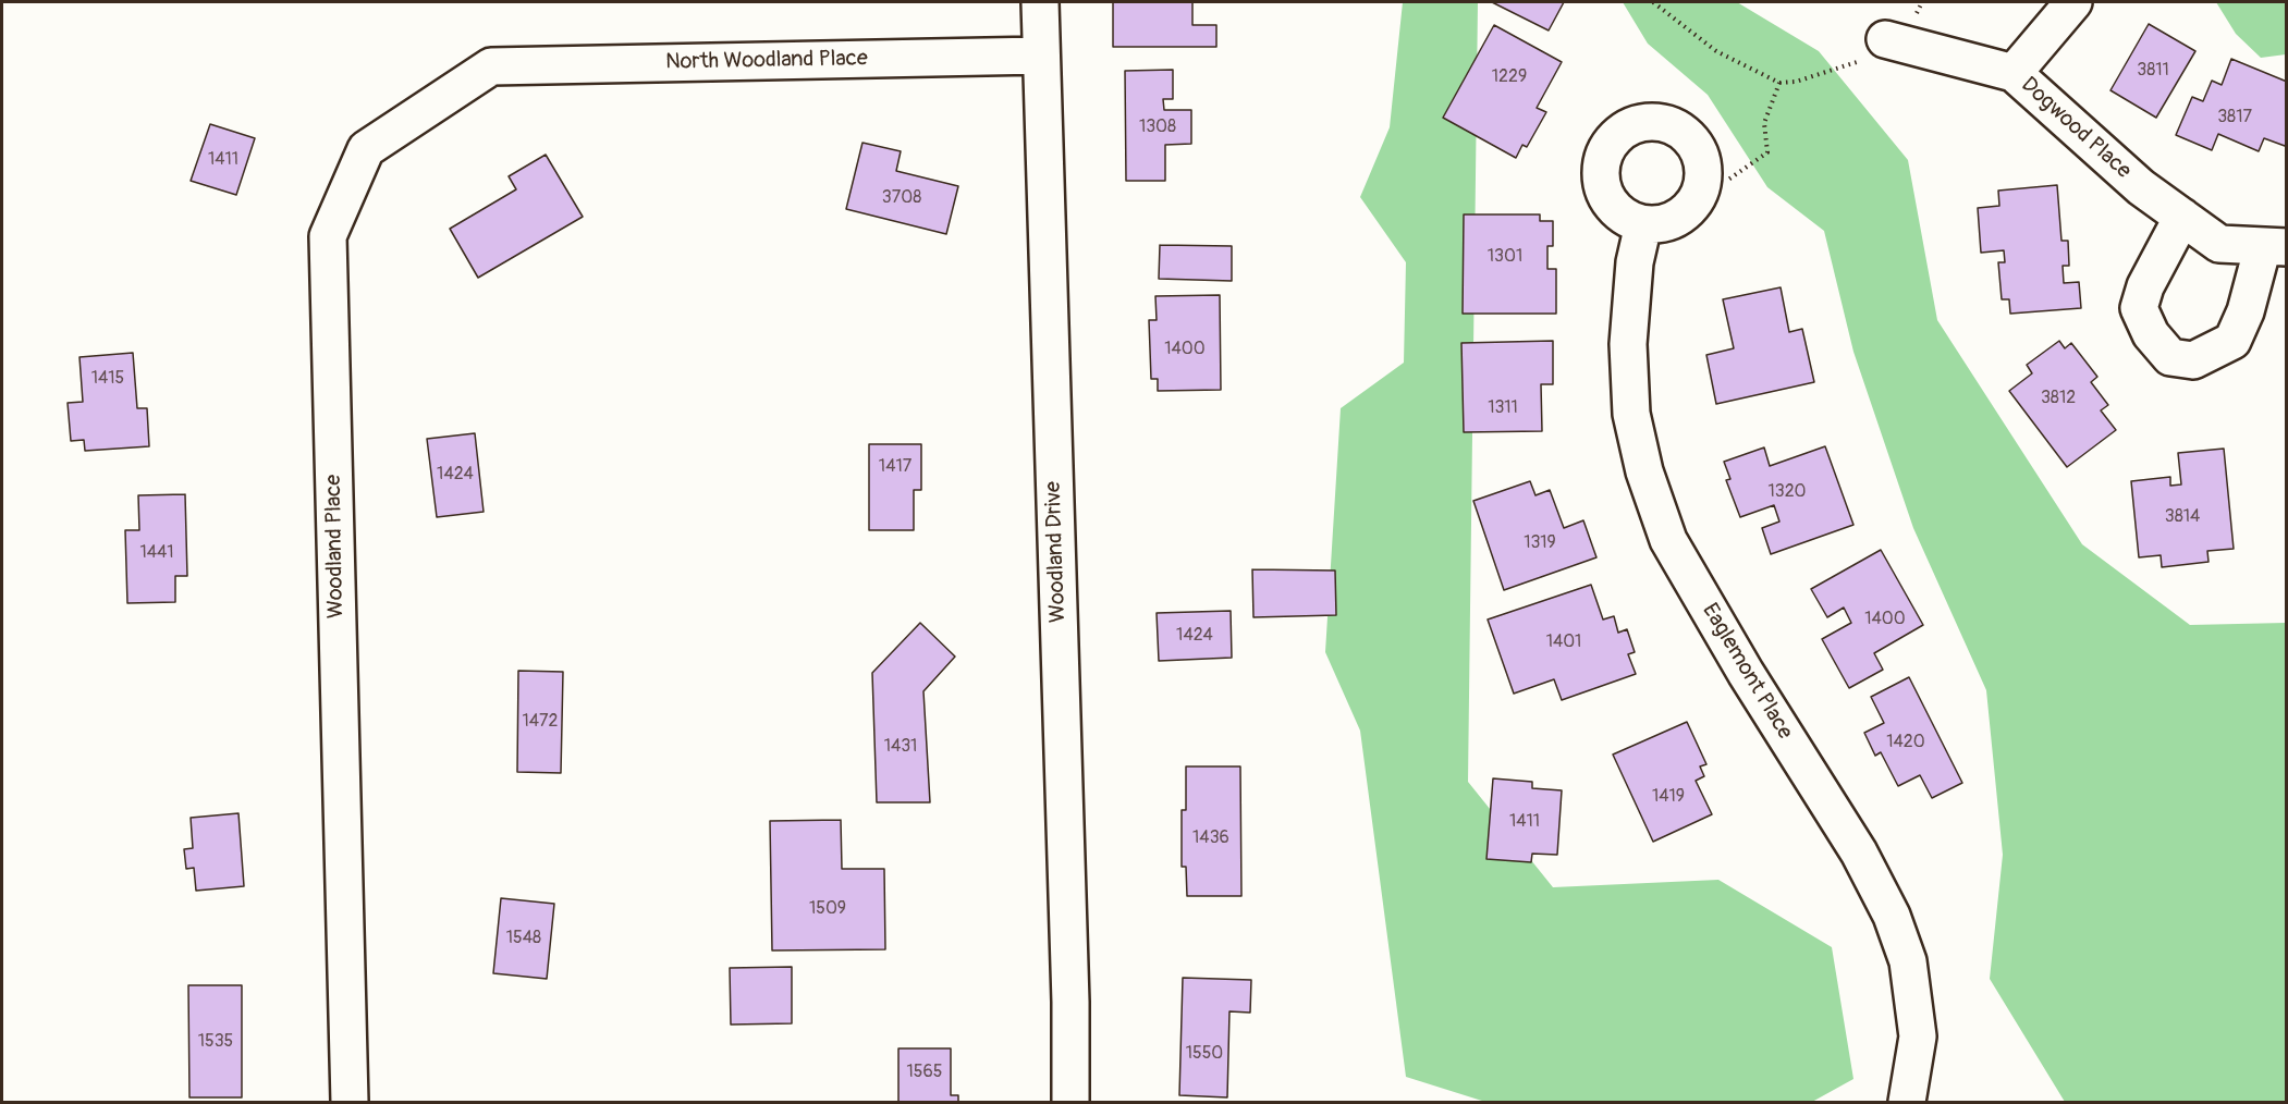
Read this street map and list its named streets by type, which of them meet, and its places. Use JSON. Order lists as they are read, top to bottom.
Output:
{
  "streets": {
    "street": [
      "North Woodland Place",
      "Dogwood Place",
      "Woodland Place",
      "Woodland Drive",
      "Eaglemont Place"
    ]
  },
  "crossings": [
    ["North Woodland Place", "Woodland Place"],
    ["North Woodland Place", "Woodland Drive"]
  ],
  "house_numbers": [
    "3811",
    "1229",
    "3817",
    "1308",
    "1411",
    "3708",
    "1301",
    "1400",
    "1415",
    "3812",
    "1311",
    "1417",
    "1424",
    "1320",
    "3814",
    "1319",
    "1441",
    "1400",
    "1424",
    "1401",
    "1472",
    "1420",
    "1431",
    "1419",
    "1411",
    "1436",
    "1509",
    "1548",
    "1535",
    "1550",
    "1565"
  ]
}
